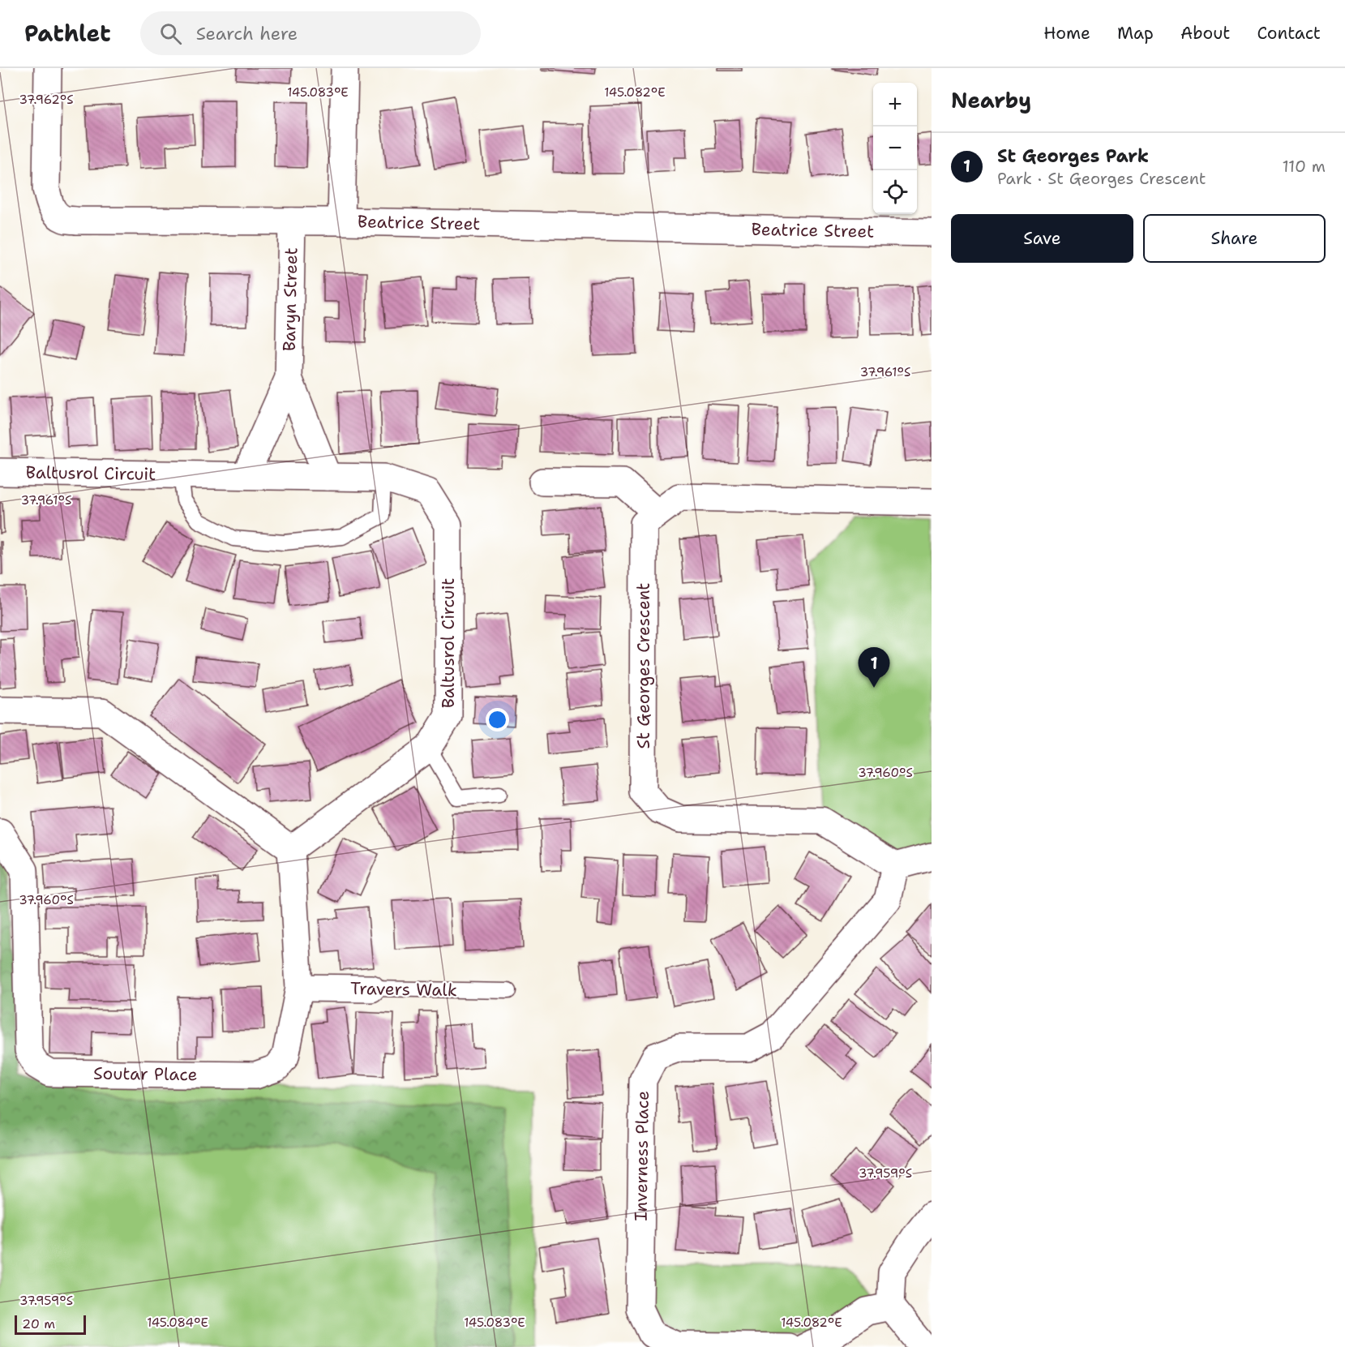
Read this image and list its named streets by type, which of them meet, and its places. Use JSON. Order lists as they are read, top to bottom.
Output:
{
  "streets": {
    "street": [
      "Beatrice Street",
      "Baryn Street",
      "Baltusrol Circuit",
      "St Georges Crescent",
      "Travers Walk",
      "Soutar Place",
      "Inverness Place"
    ]
  },
  "crossings": [
    ["Beatrice Street", "Baryn Street"],
    ["Baryn Street", "Baltusrol Circuit"],
    ["Baltusrol Circuit", "Soutar Place"],
    ["St Georges Crescent", "Inverness Place"],
    ["Travers Walk", "Soutar Place"]
  ],
  "scale_bar": "20 m",
  "page": {
    "header": "Pathlet",
    "search": "Search here",
    "nav": [
      "Home",
      "Map",
      "About",
      "Contact"
    ],
    "heading": "Nearby",
    "map_buttons": ["+", "−"],
    "list": [
      {
        "mark": "1",
        "name": "St Georges Park",
        "note": "Park · St Georges Crescent",
        "value": "110 m"
      }
    ],
    "buttons": ["Save", "Share"],
    "pins": "1",
    "scale": "20 m"
  },
  "coordinates": [
    "145.083°E",
    "145.082°E",
    "37.962°S",
    "37.961°S",
    "37.960°S",
    "37.959°S",
    "145.084°E"
  ]
}
